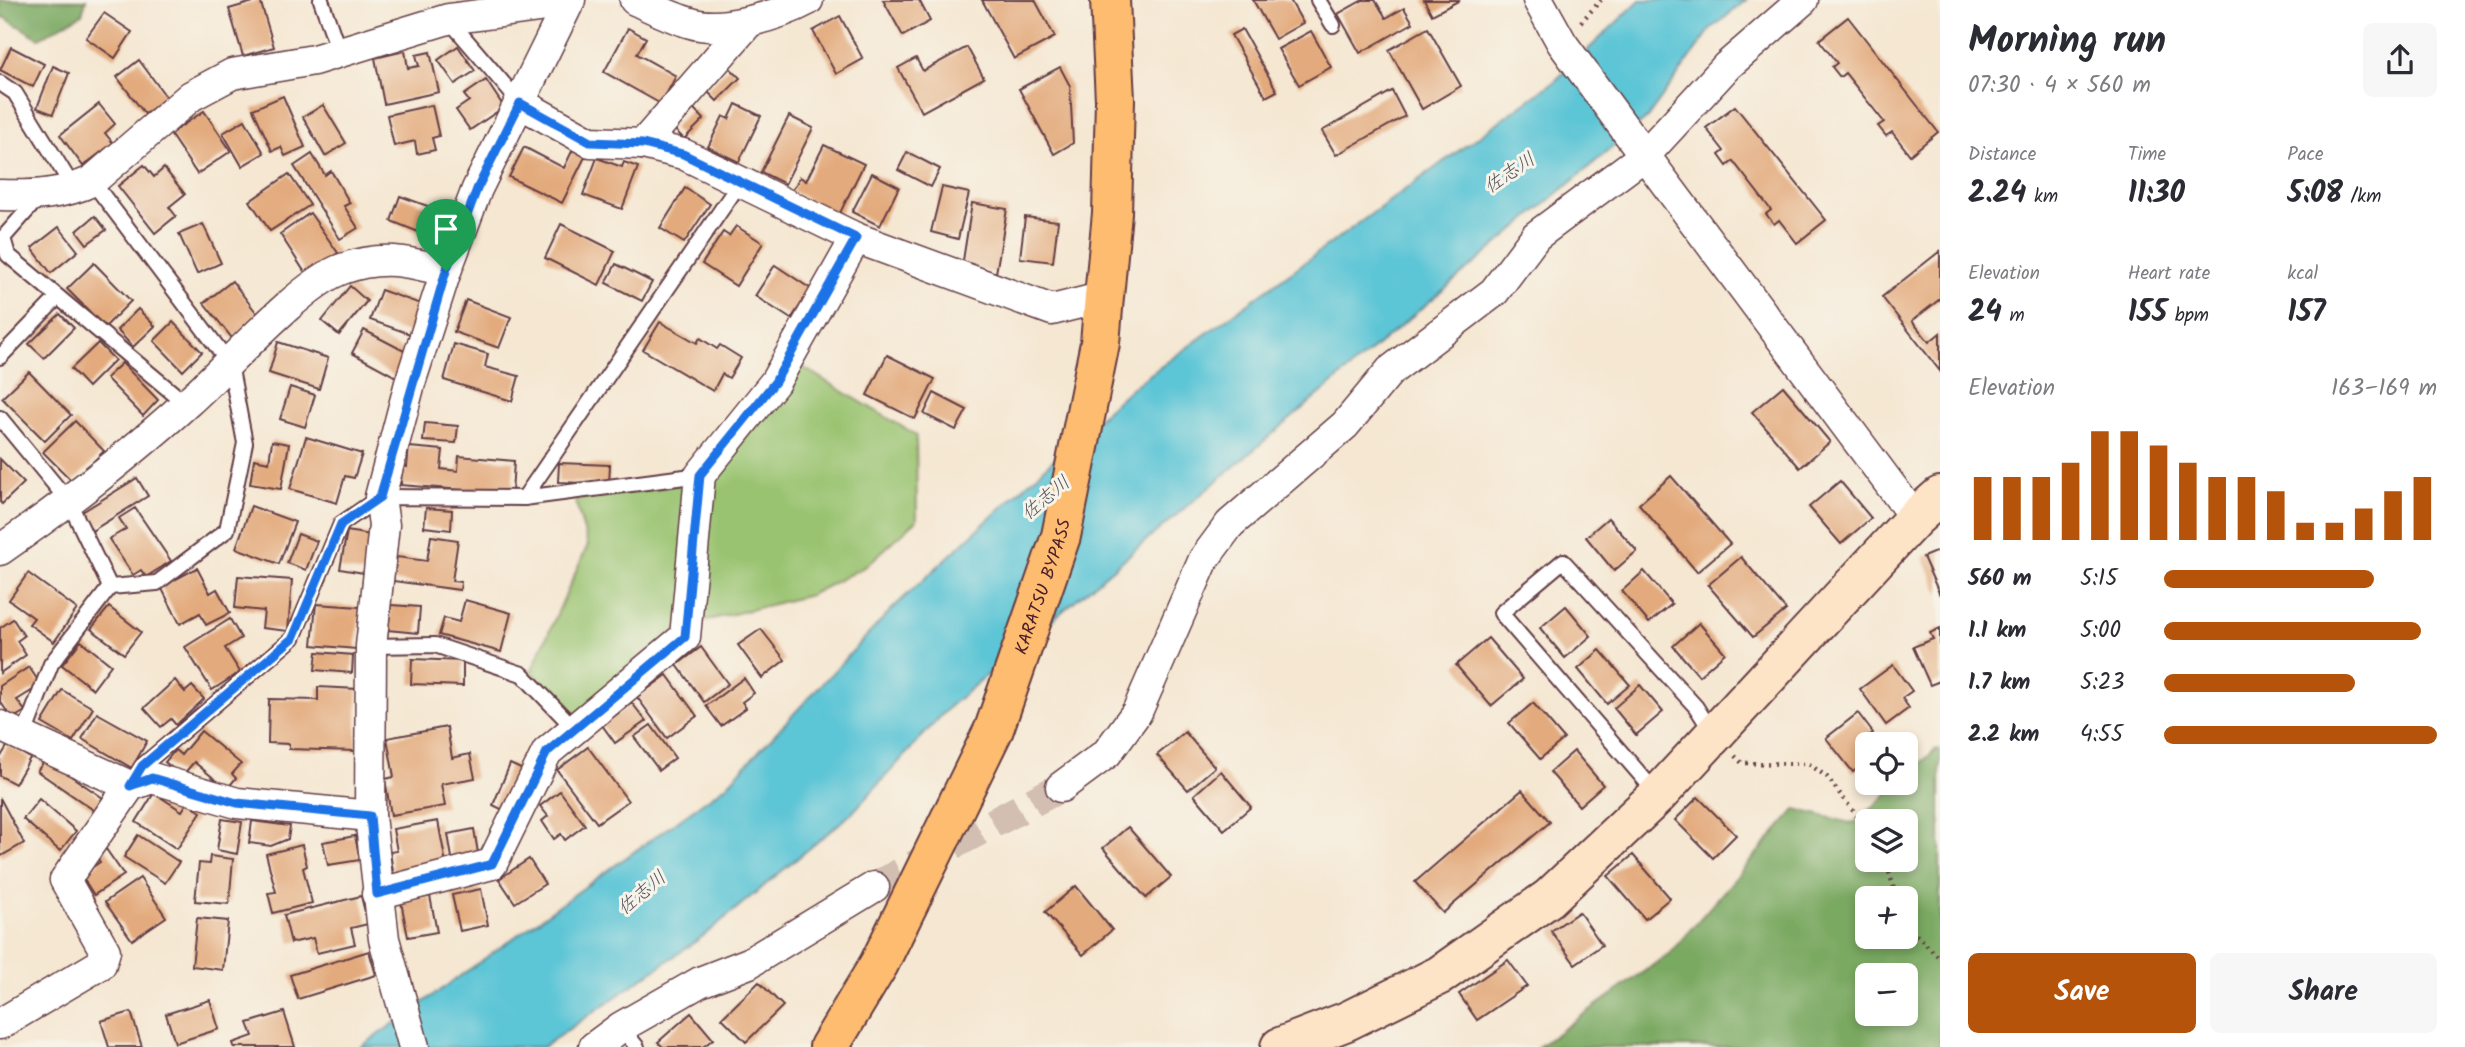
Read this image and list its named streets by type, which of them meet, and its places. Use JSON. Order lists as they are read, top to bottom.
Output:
{
  "streets": {
    "highway": ["KARATSU BYPASS"]
  },
  "water": ["佐志川"],
  "page": {
    "heading": ["Morning run", "07:30 · 4 × 560 m"],
    "stats": [
      ["Distance", "2.24 km"],
      ["Time", "11:30"],
      ["Pace", "5:08 /km"],
      ["Elevation", "24 m"],
      ["Heart rate", "155 bpm"],
      ["kcal", "157"]
    ],
    "chart": ["Elevation", "163–169 m"],
    "list": [
      {
        "name": "560 m",
        "note": "5:15"
      },
      {
        "name": "1.1 km",
        "note": "5:00"
      },
      {
        "name": "1.7 km",
        "note": "5:23"
      },
      {
        "name": "2.2 km",
        "note": "4:55"
      }
    ],
    "map_buttons": ["+", "−"],
    "buttons": ["Save", "Share"]
  }
}
